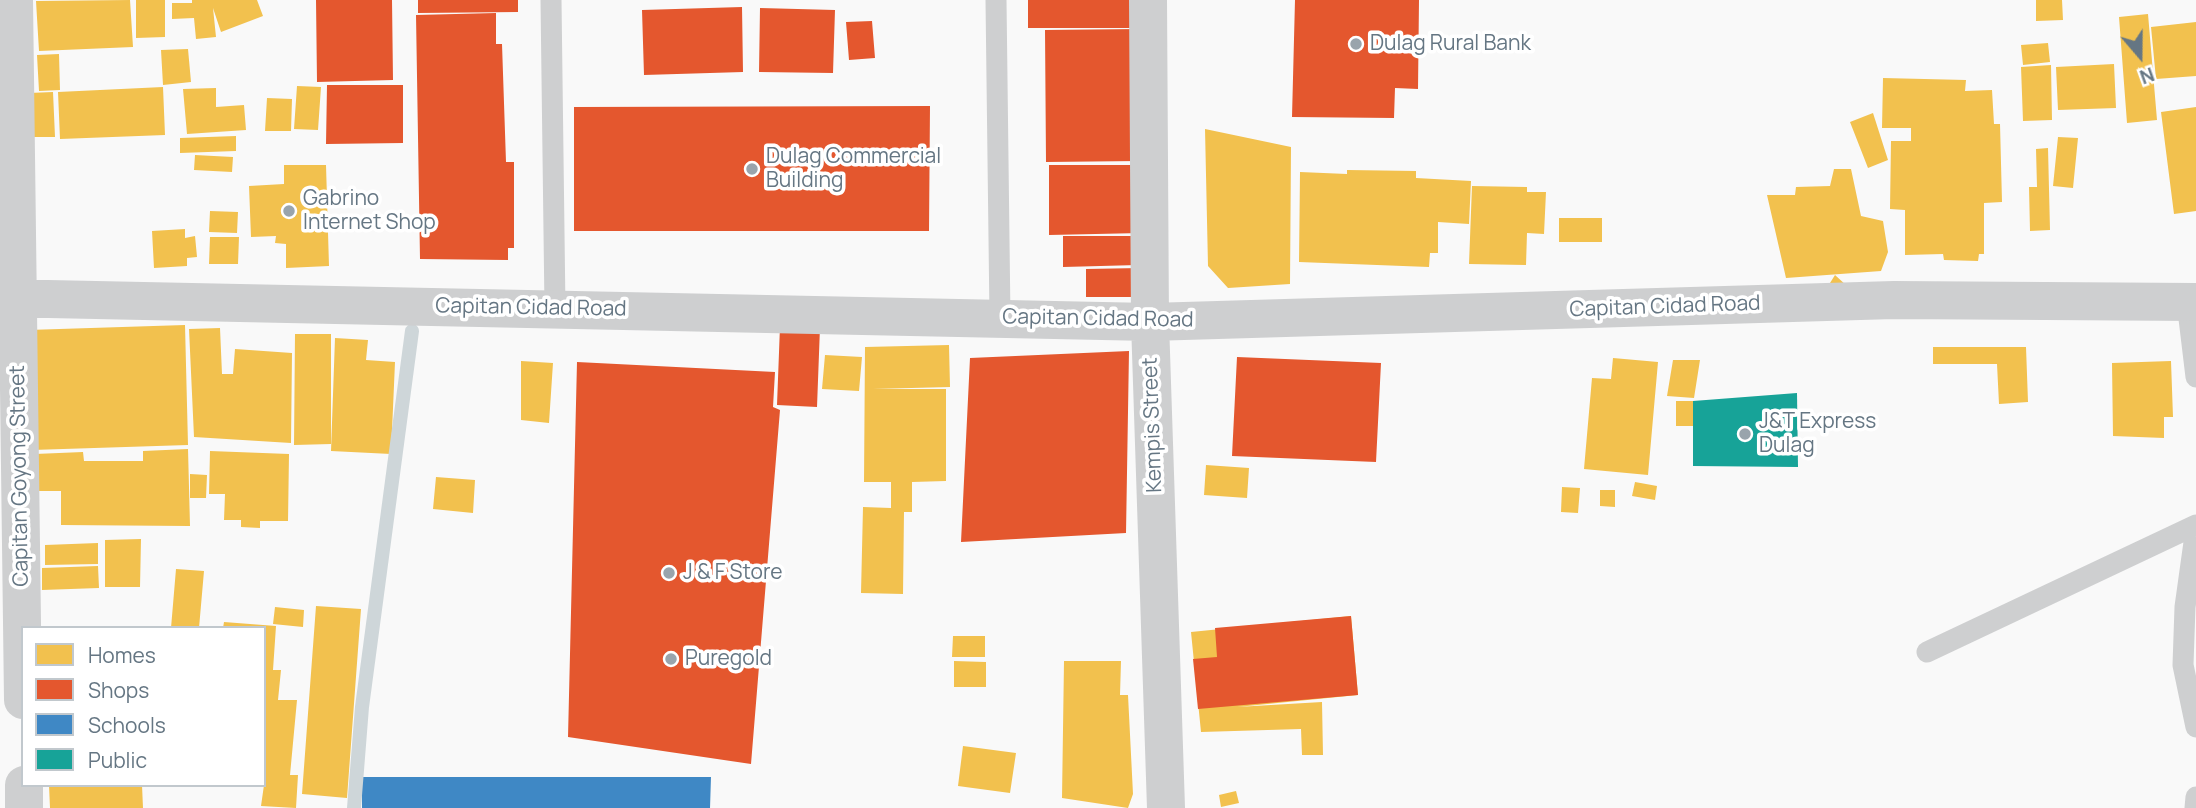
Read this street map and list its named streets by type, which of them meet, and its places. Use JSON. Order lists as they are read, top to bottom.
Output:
{
  "streets": {
    "street": ["Capitan Cidad Road", "Kempis Street", "Capitan Goyong Street"]
  },
  "crossings": [
    ["Capitan Cidad Road", "Kempis Street"],
    ["Capitan Cidad Road", "Capitan Goyong Street"]
  ],
  "places": [
    "Dulag Rural Bank",
    "Dulag Commercial Building",
    "Gabrino Internet Shop",
    "J&T Express Dulag",
    "J & F Store",
    "Puregold"
  ],
  "legend": [
    "Homes",
    "Shops",
    "Schools",
    "Public"
  ],
  "north": "bottom"
}
